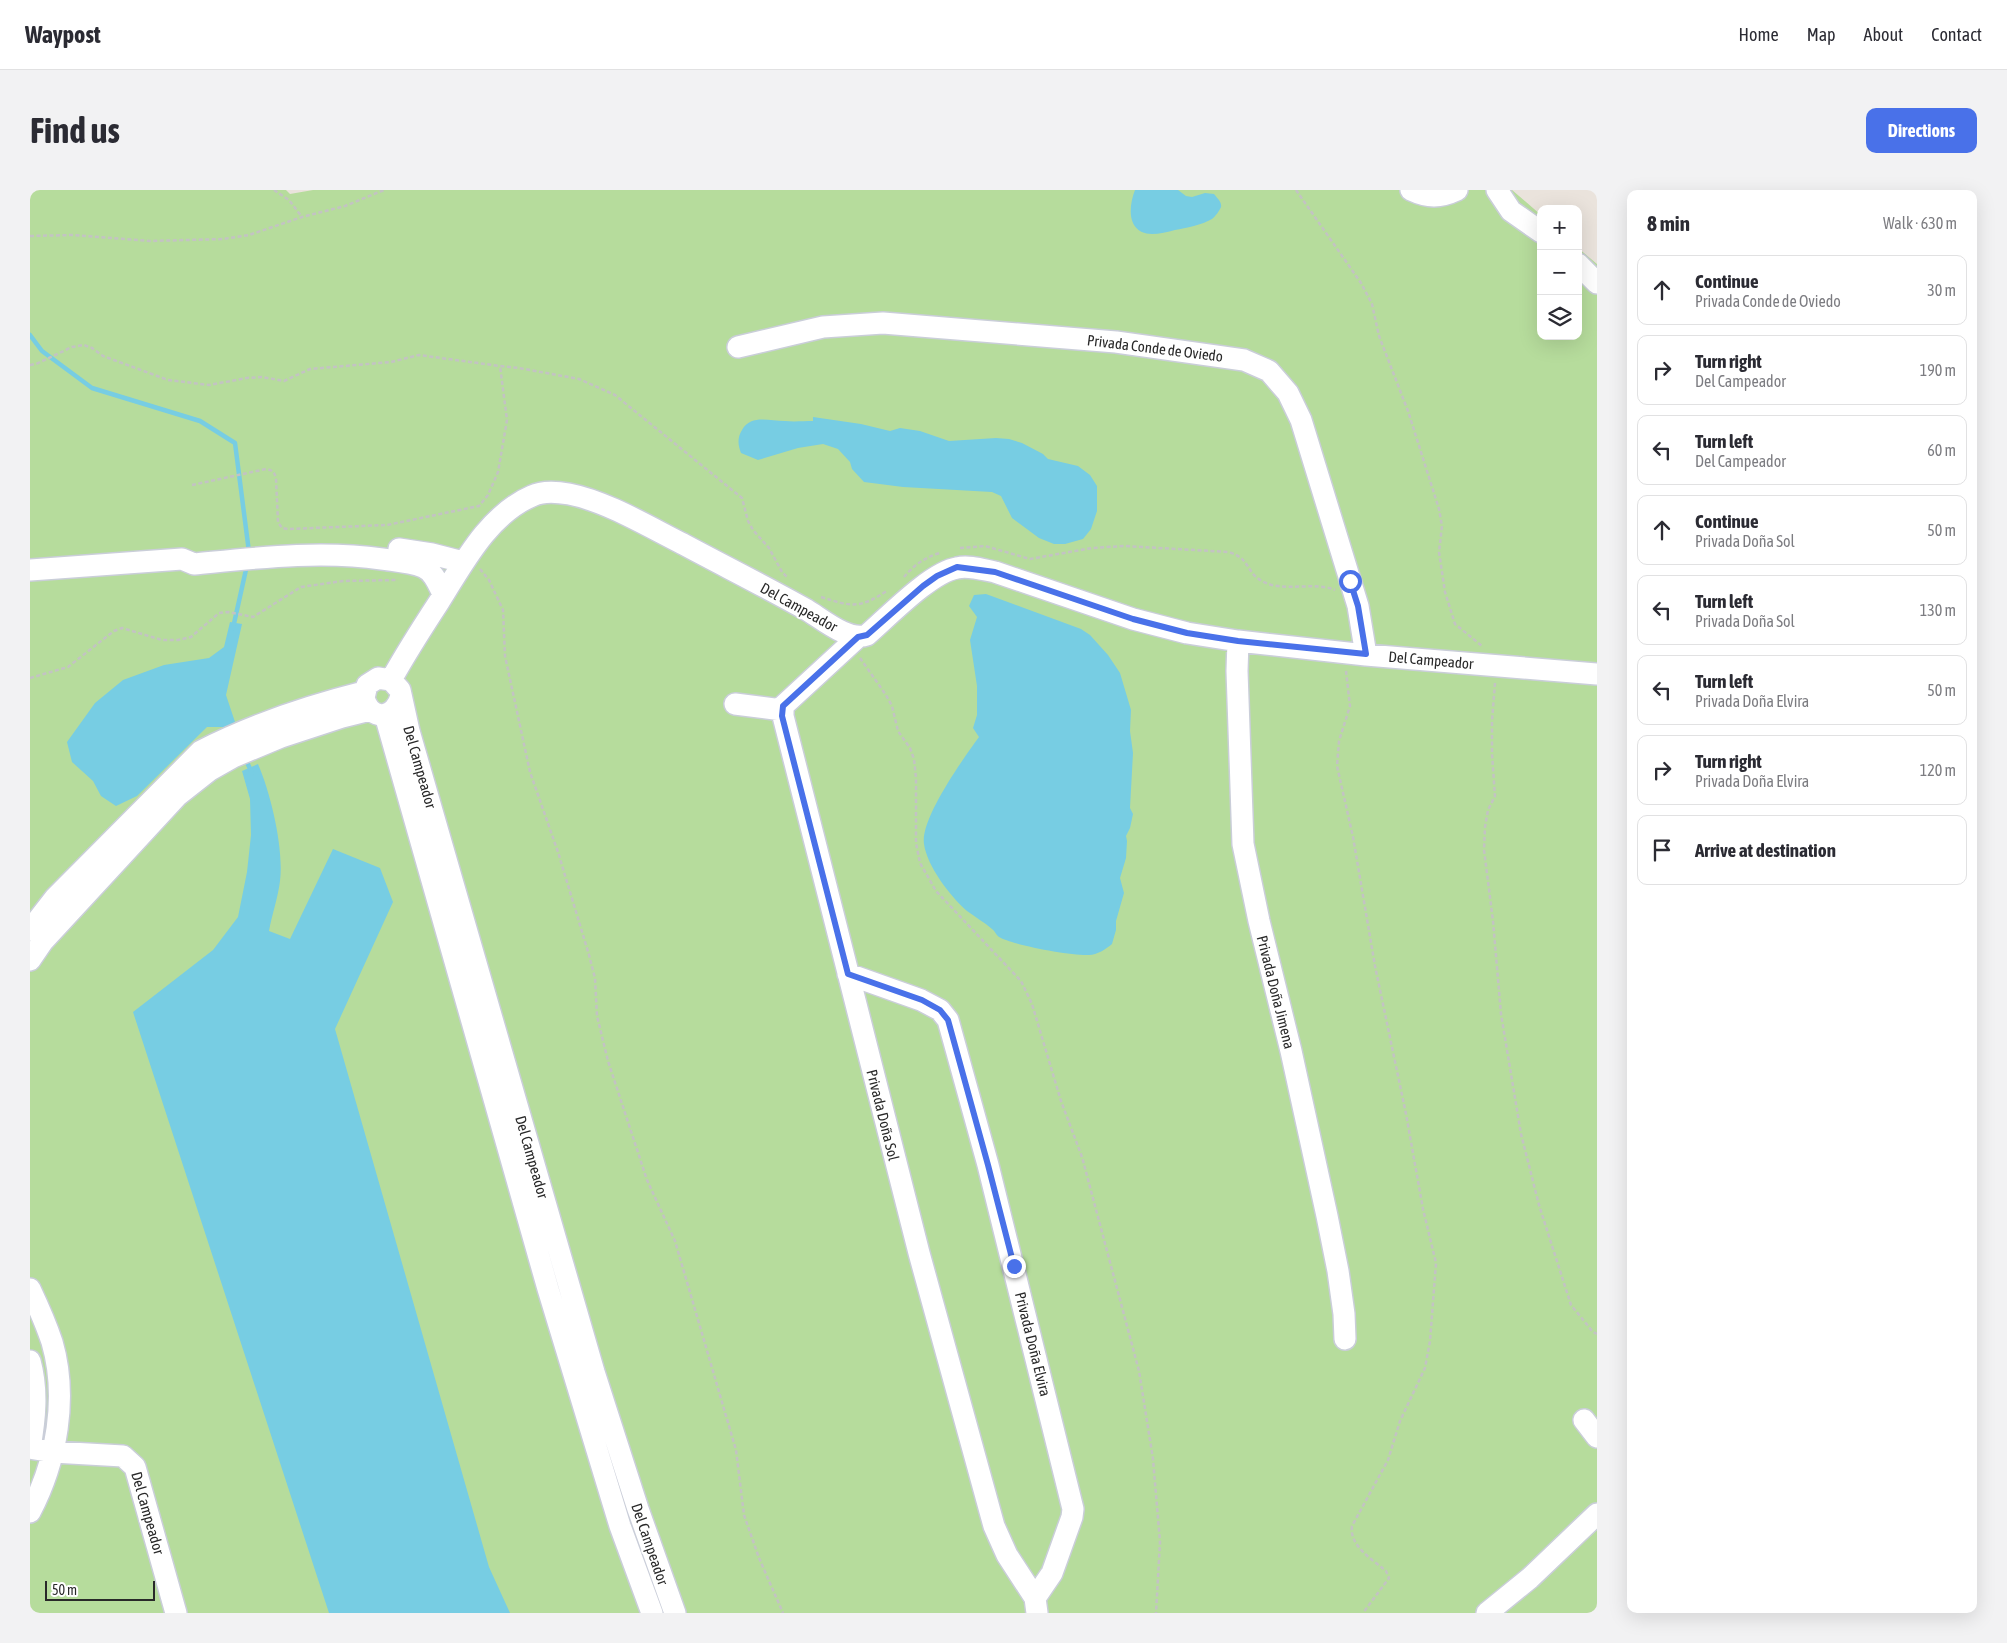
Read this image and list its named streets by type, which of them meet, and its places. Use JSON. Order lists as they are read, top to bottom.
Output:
{
  "streets": {
    "street": [
      "Privada Conde de Oviedo",
      "Del Campeador",
      "Privada Doña Jimena",
      "Privada Doña Sol",
      "Privada Doña Elvira"
    ]
  },
  "crossings": [
    ["Privada Conde de Oviedo", "Del Campeador"],
    ["Del Campeador", "Privada Doña Jimena"],
    ["Privada Doña Sol", "Privada Doña Elvira"]
  ],
  "scale_bar": "50 m",
  "page": {
    "header": "Waypost",
    "nav": [
      "Home",
      "Map",
      "About",
      "Contact"
    ],
    "buttons": "Directions",
    "title": "Find us",
    "heading": ["8 min", "Walk · 630 m"],
    "map_buttons": ["+", "−"],
    "list": [
      ["Continue", "Privada Conde de Oviedo", "30 m"],
      ["Turn right", "Del Campeador", "190 m"],
      ["Turn left", "Del Campeador", "60 m"],
      ["Continue", "Privada Doña Sol", "50 m"],
      ["Turn left", "Privada Doña Sol", "130 m"],
      ["Turn left", "Privada Doña Elvira", "50 m"],
      ["Turn right", "Privada Doña Elvira", "120 m"],
      "Arrive at destination"
    ],
    "scale": "50 m"
  }
}
